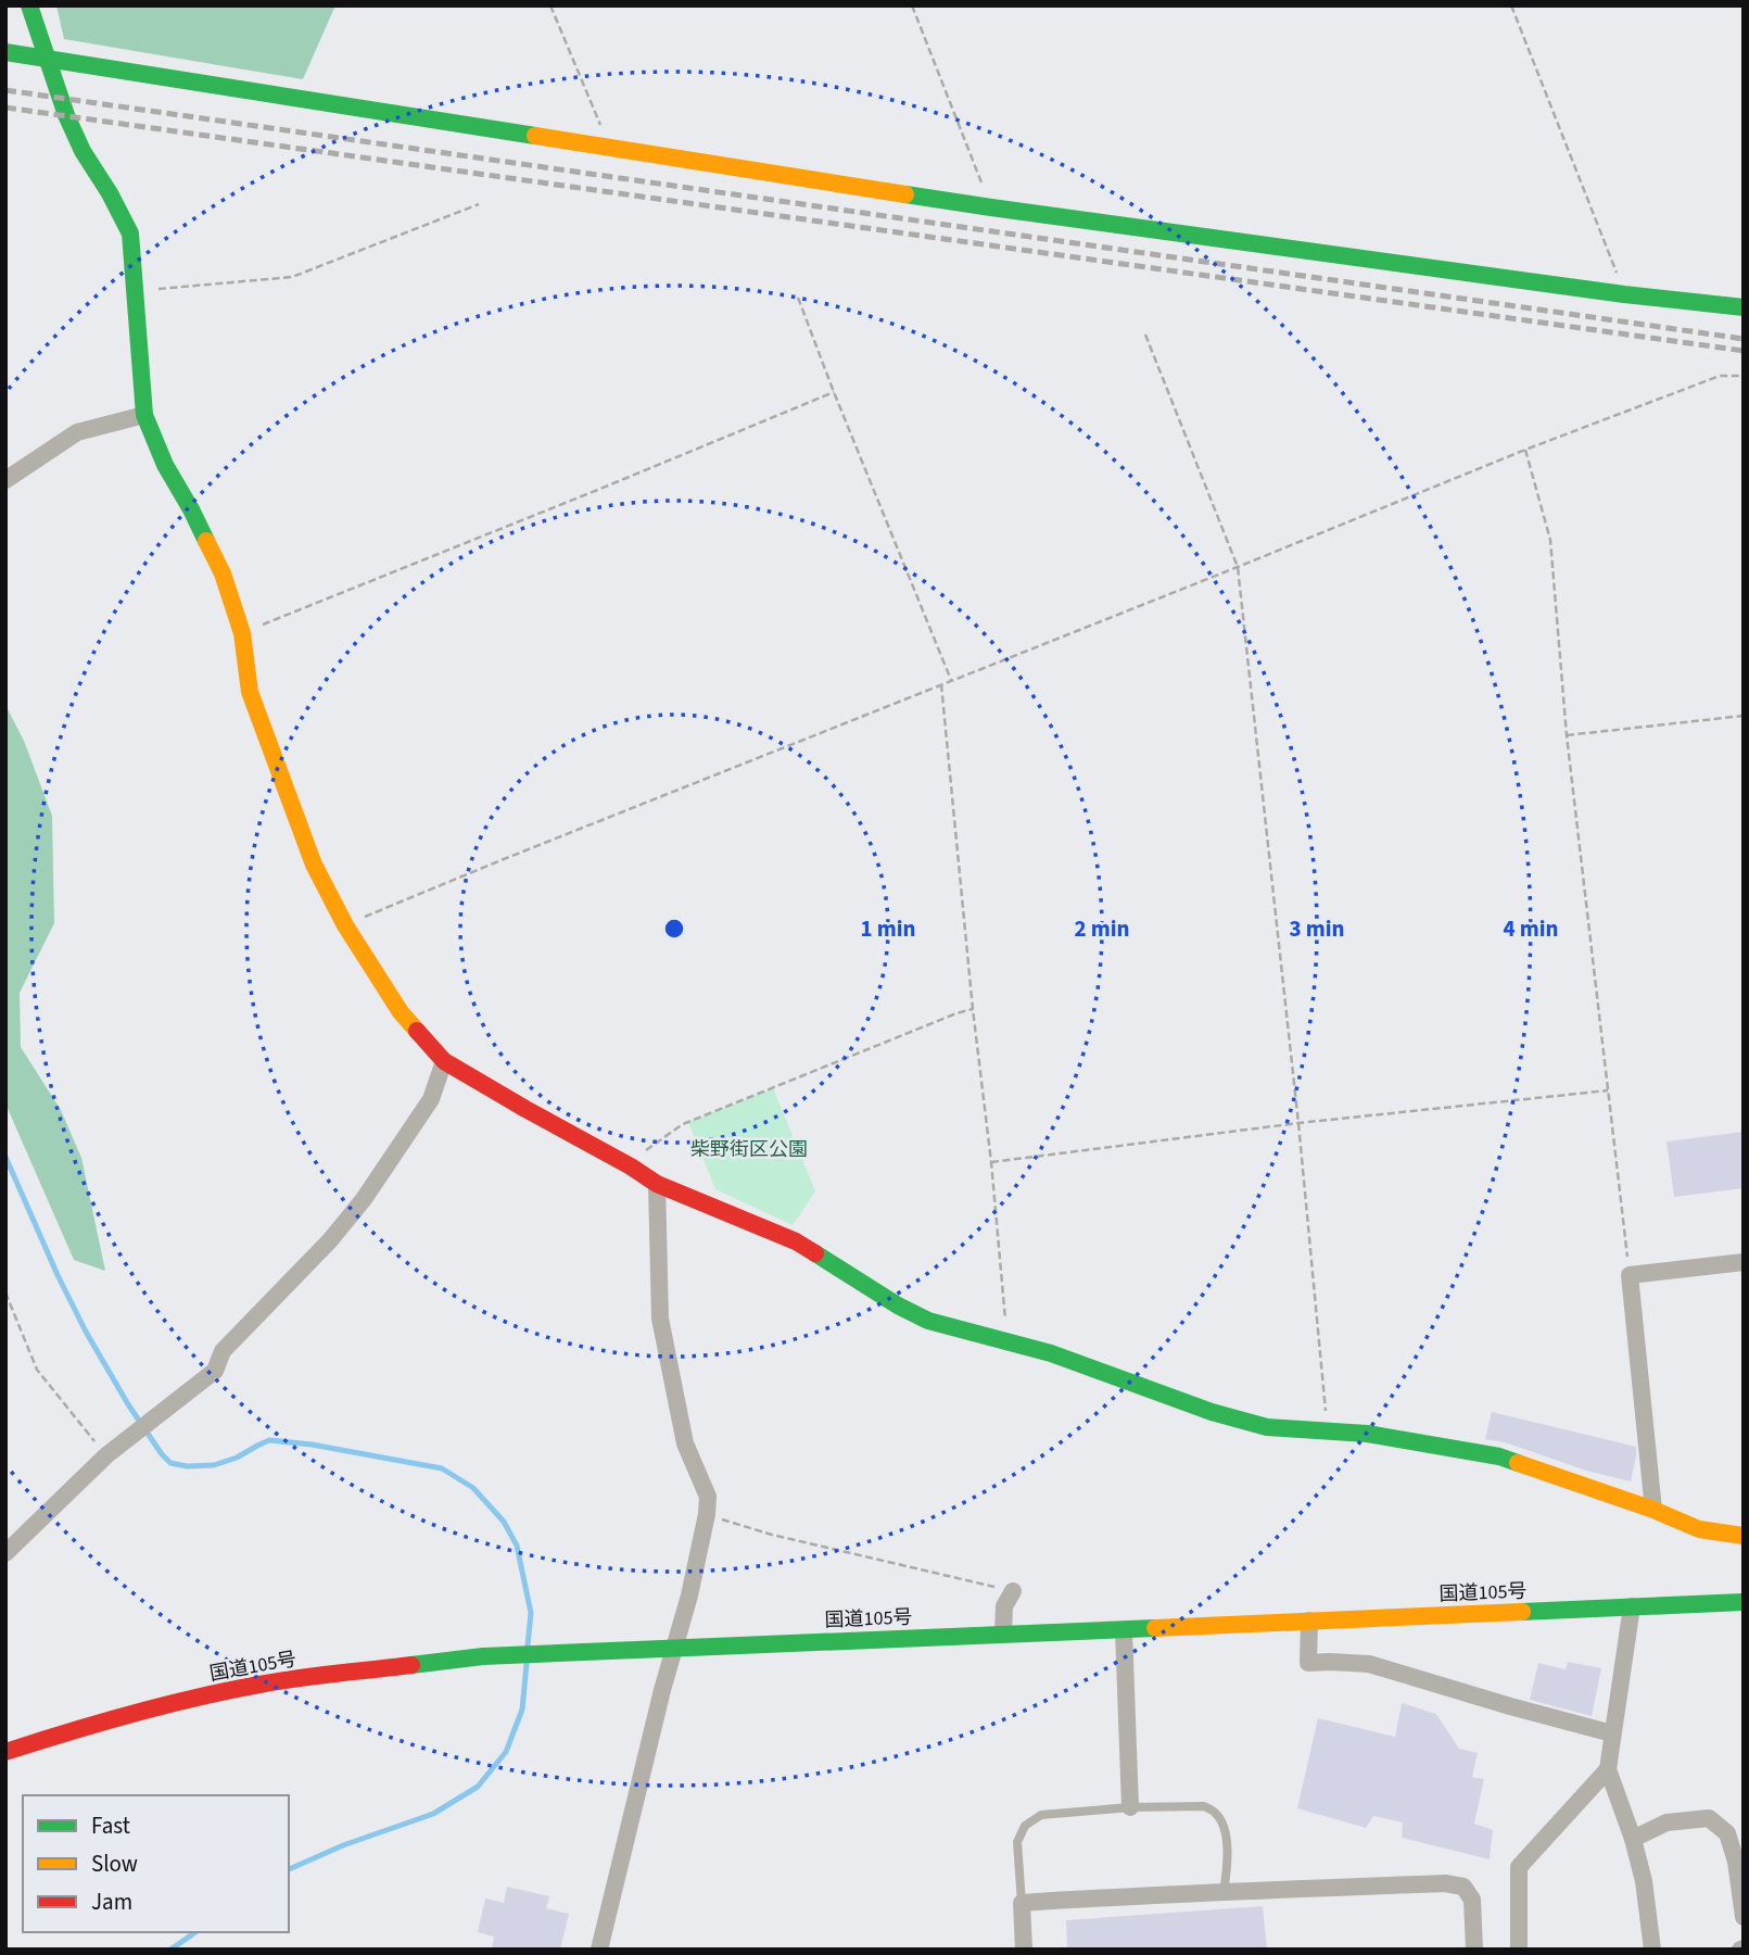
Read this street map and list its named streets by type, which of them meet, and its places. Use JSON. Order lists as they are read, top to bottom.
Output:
{
  "streets": {
    "main road": ["国道105号"]
  },
  "parks": ["柴野街区公園"],
  "legend": ["Fast", "Slow", "Jam"],
  "rings": [
    "1 min",
    "2 min",
    "3 min",
    "4 min"
  ]
}
